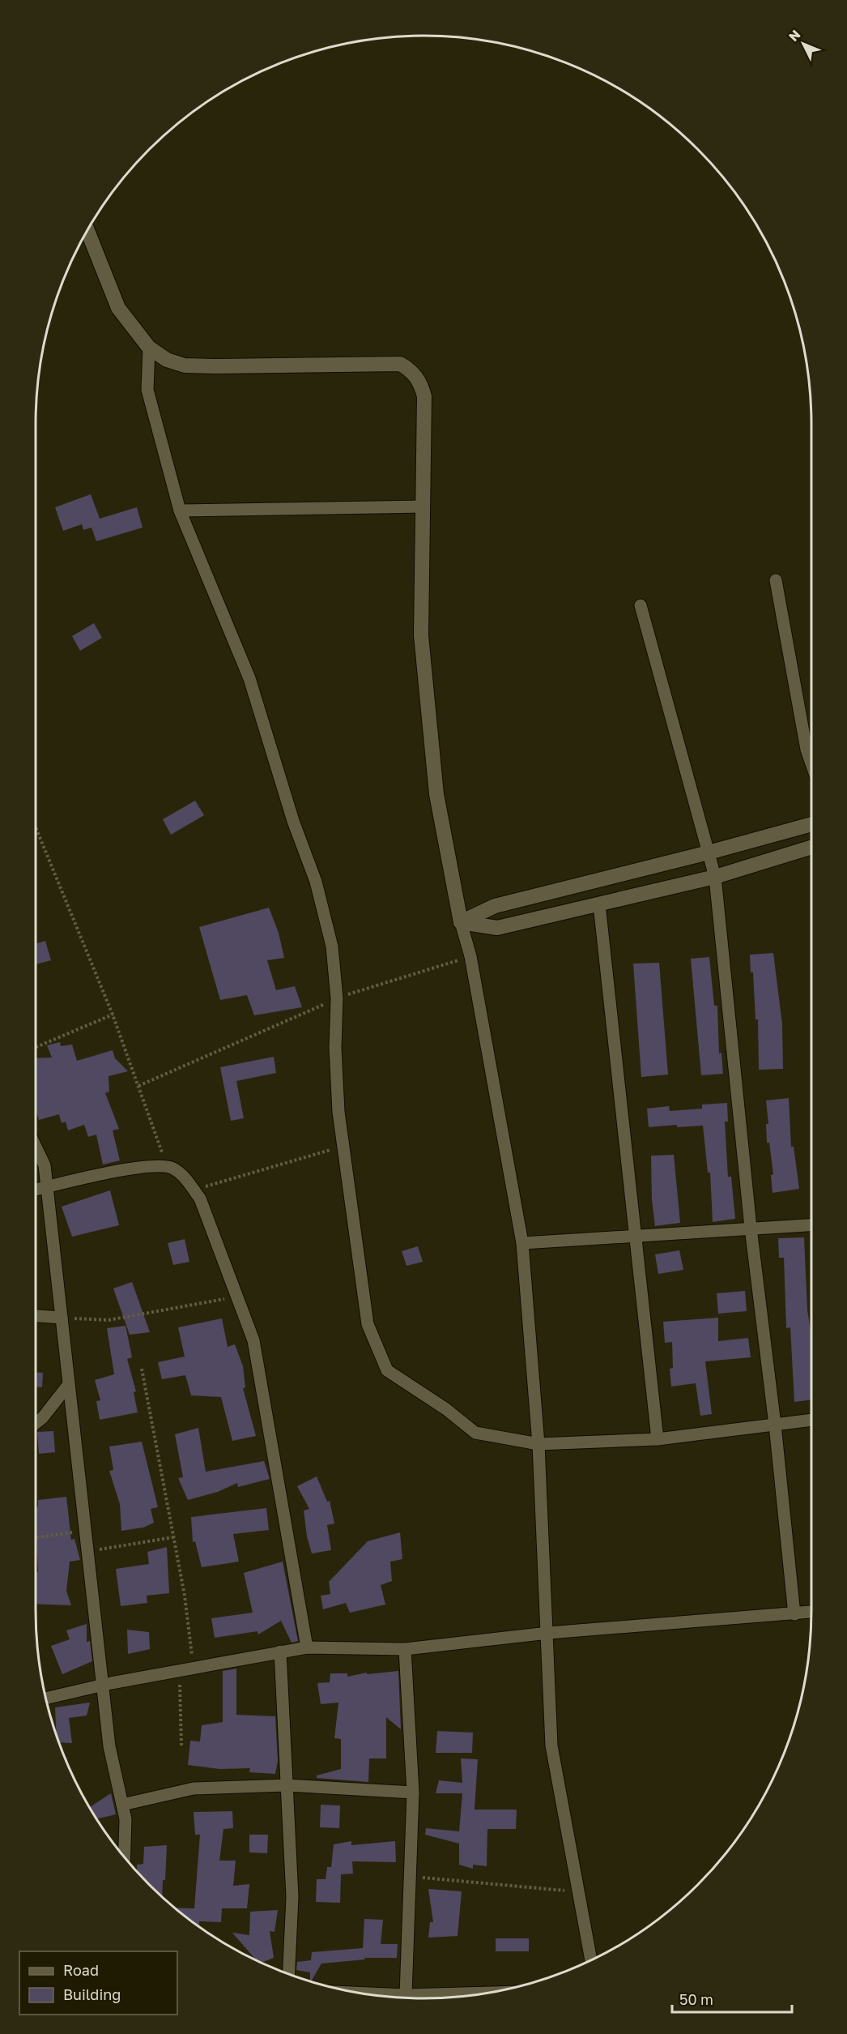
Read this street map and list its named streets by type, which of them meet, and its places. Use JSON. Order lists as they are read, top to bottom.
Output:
{
  "legend": ["Road", "Building"],
  "scale_bar": "50 m",
  "north": "top left"
}
